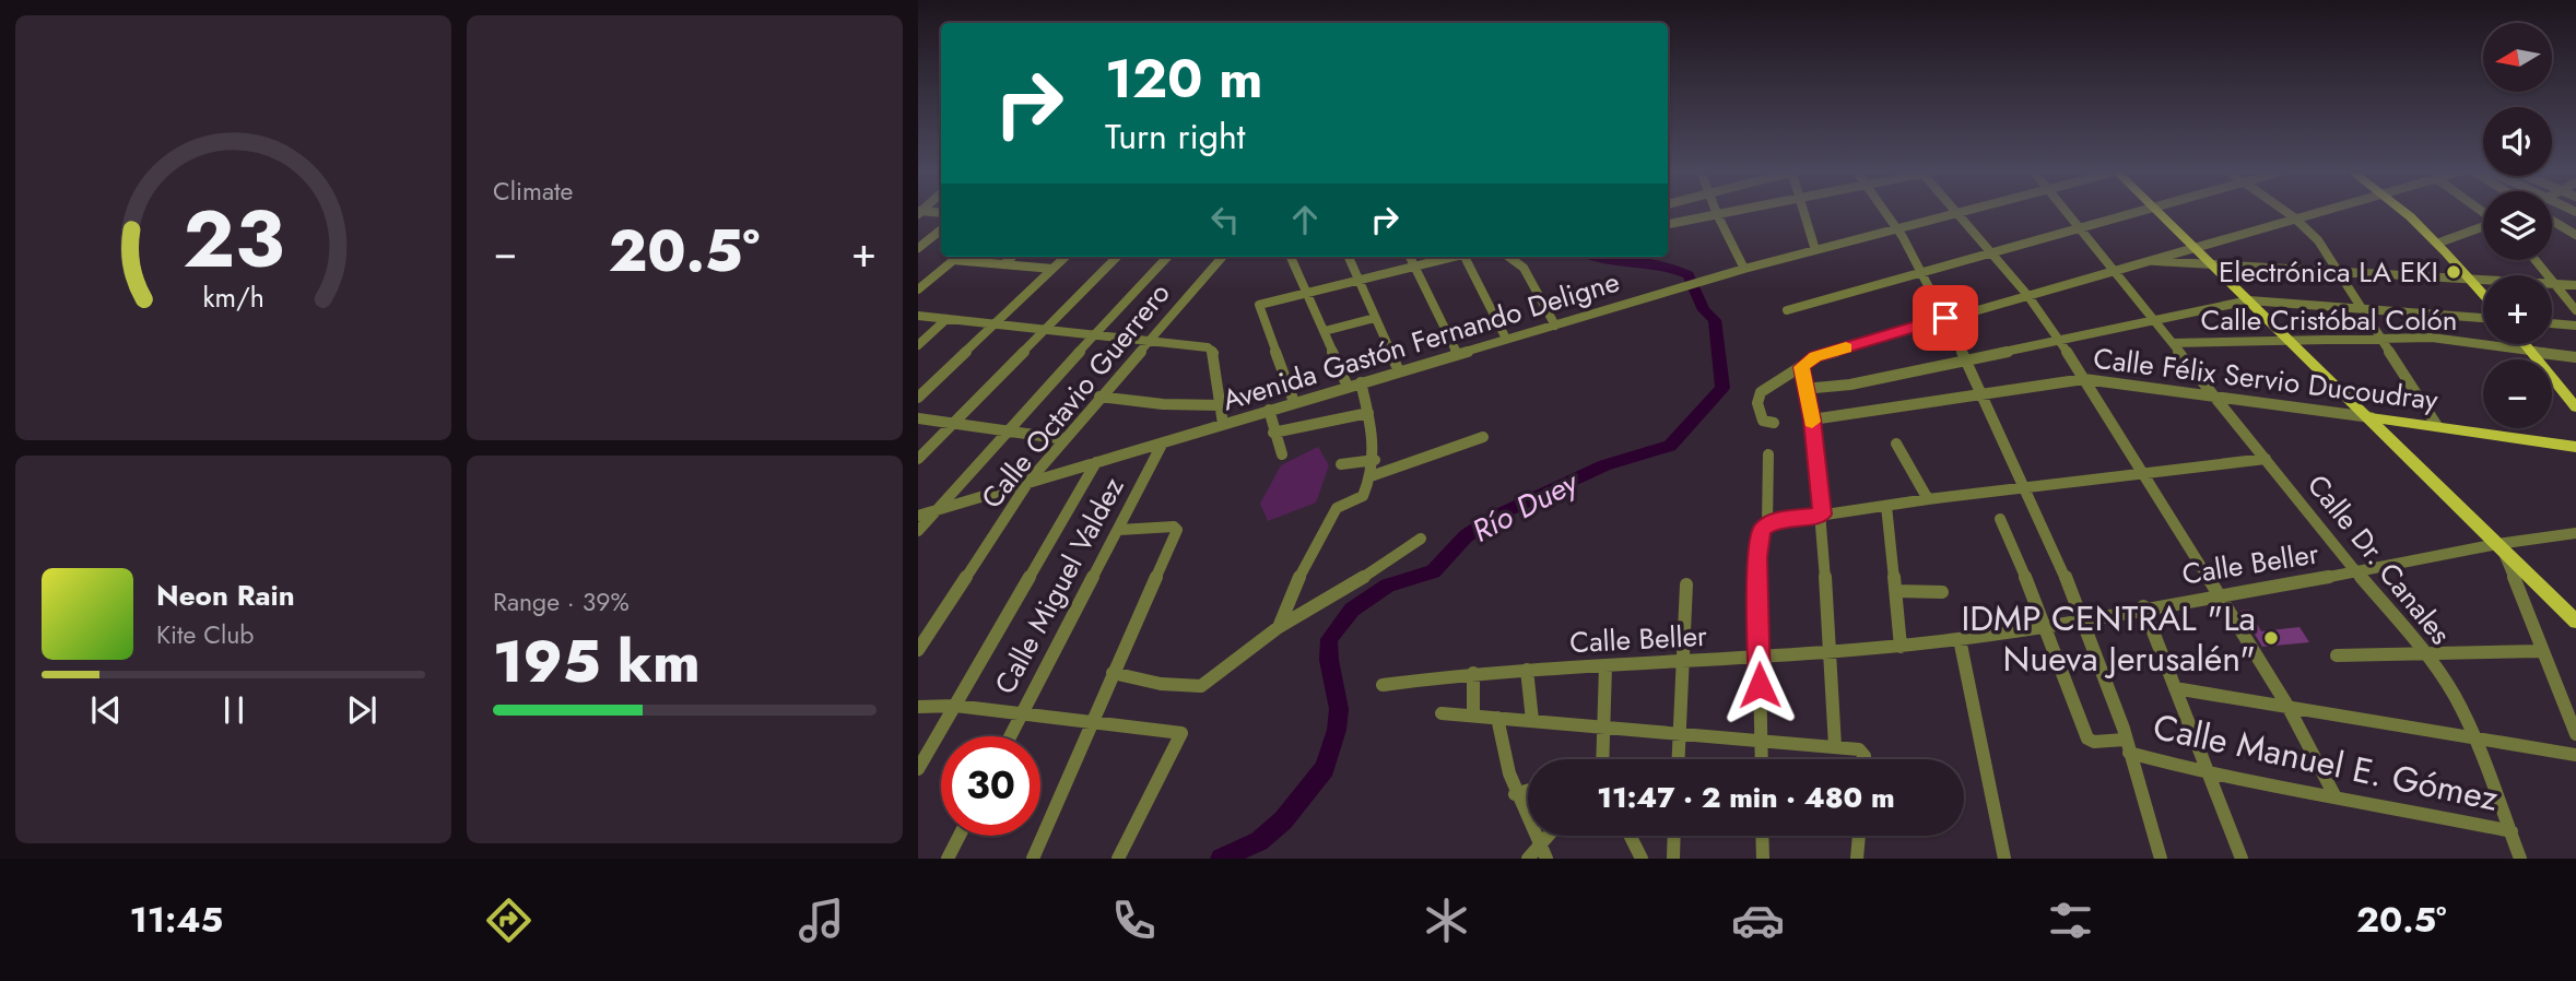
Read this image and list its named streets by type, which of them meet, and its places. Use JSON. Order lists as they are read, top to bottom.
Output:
{
  "streets": {
    "main road": ["Calle Félix Servio Ducoudray"],
    "street": [
      "Calle Cristóbal Colón",
      "Avenida Gastón Fernando Deligne",
      "Calle Octavio Guerrero",
      "Calle Dr. Canales",
      "Calle Beller",
      "Calle Miguel Valdez",
      "Calle Manuel E. Gómez"
    ]
  },
  "crossings": [
    ["Calle Cristóbal Colón", "Calle Dr. Canales"],
    ["Avenida Gastón Fernando Deligne", "Calle Octavio Guerrero"],
    ["Avenida Gastón Fernando Deligne", "Calle Miguel Valdez"],
    ["Calle Félix Servio Ducoudray", "Calle Dr. Canales"],
    ["Calle Dr. Canales", "Calle Beller"],
    ["Calle Dr. Canales", "Calle Manuel E. Gómez"],
    ["Calle Beller", "Calle Manuel E. Gómez"]
  ],
  "water": ["Río Duey"],
  "places": ["Electrónica LA EKI", "IDMP CENTRAL \"La Nueva Jerusalén\""],
  "north": "left",
  "page": {
    "tile": [
      "Climate",
      ["Range · 39%", "195 km"]
    ],
    "map_buttons": ["+", "−"],
    "turn": ["120 m", "Turn right"],
    "heat": ["−", "20.5°", "+"],
    "song": ["Neon Rain", "Kite Club"],
    "limit": "30",
    "trip": "11:47 · 2 min · 480 m",
    "tabs": ["11:45", "20.5°"],
    "gauge": ["23", "km/h"]
  }
}
